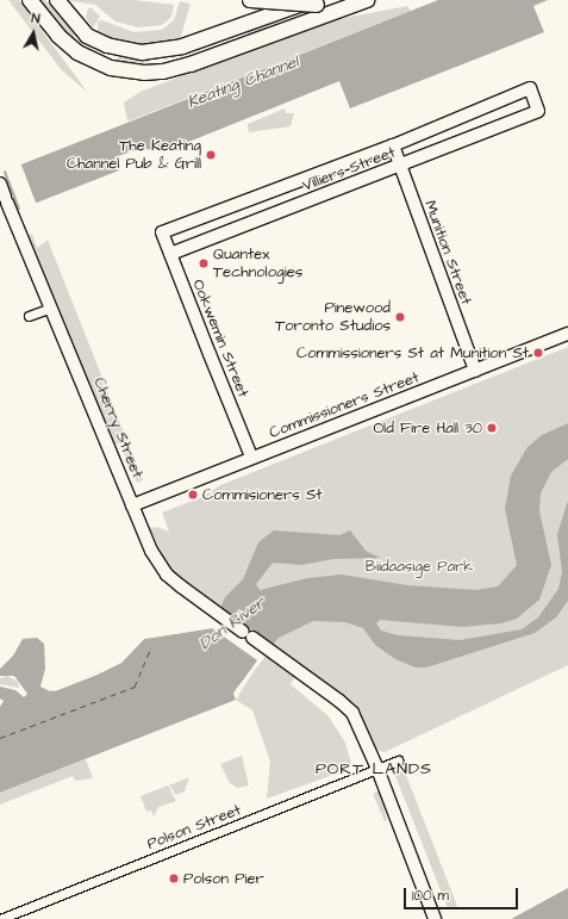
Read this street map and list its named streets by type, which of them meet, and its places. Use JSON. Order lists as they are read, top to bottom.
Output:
{
  "streets": {
    "street": [
      "Villiers Street",
      "Munition Street",
      "Ookwemin Street",
      "Commissioners Street",
      "Cherry Street",
      "Polson Street"
    ]
  },
  "crossings": [
    ["Villiers Street", "Munition Street"],
    ["Villiers Street", "Ookwemin Street"],
    ["Munition Street", "Commissioners Street"],
    ["Ookwemin Street", "Commissioners Street"],
    ["Commissioners Street", "Cherry Street"],
    ["Cherry Street", "Polson Street"]
  ],
  "districts": ["PORT LANDS"],
  "water": ["Keating Channel", "Don River"],
  "parks": ["Biidaasige Park"],
  "places": [
    "The Keating Channel Pub & Grill",
    "Quantex Technologies",
    "Pinewood Toronto Studios",
    "Commissioners St at Munition St",
    "Old Fire Hall 30",
    "Commisioners St",
    "Polson Pier"
  ],
  "scale_bar": "100 m",
  "north": "top"
}
